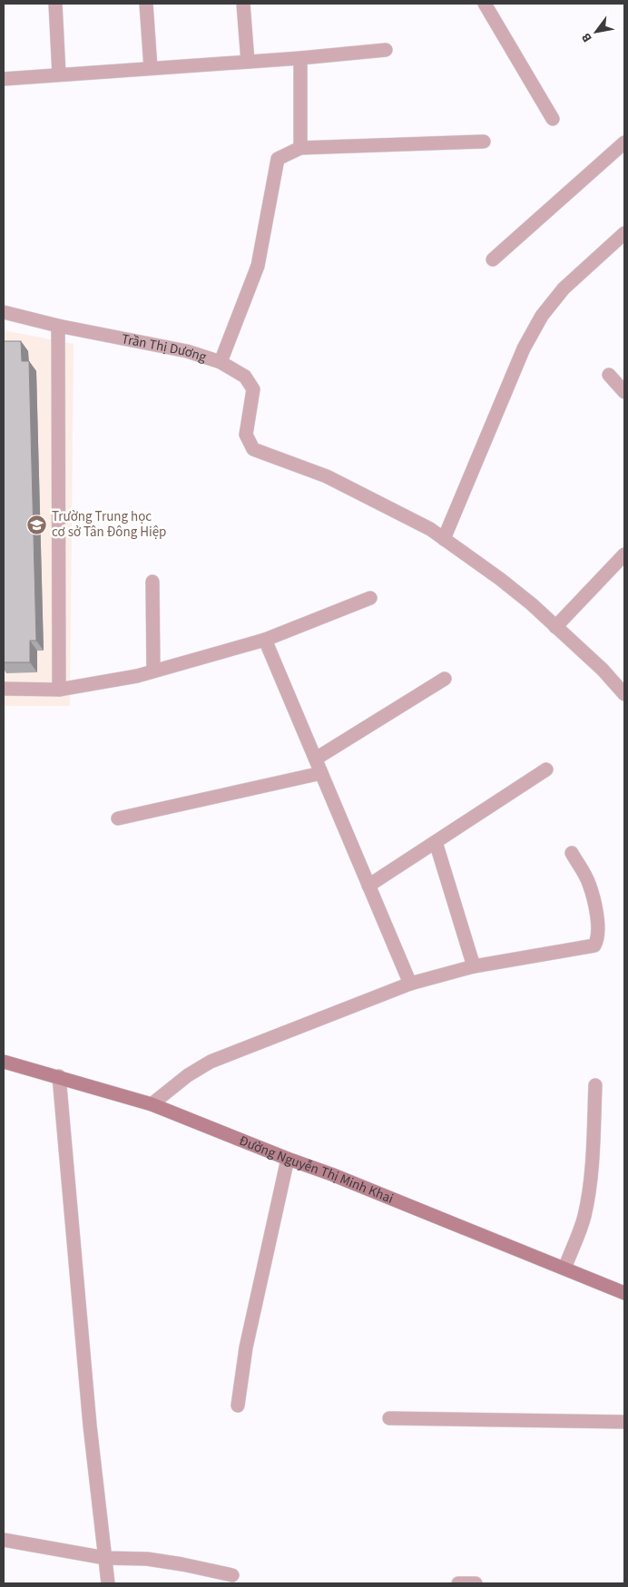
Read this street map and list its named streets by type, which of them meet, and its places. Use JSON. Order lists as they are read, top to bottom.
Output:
{
  "streets": {
    "main road": ["Đường Nguyễn Thị Minh Khai"],
    "street": ["Trần Thị Dương"]
  },
  "places": {
    "school or university": ["Trường Trung học cơ sở Tân Đông Hiệp"]
  },
  "north": "bottom left"
}
